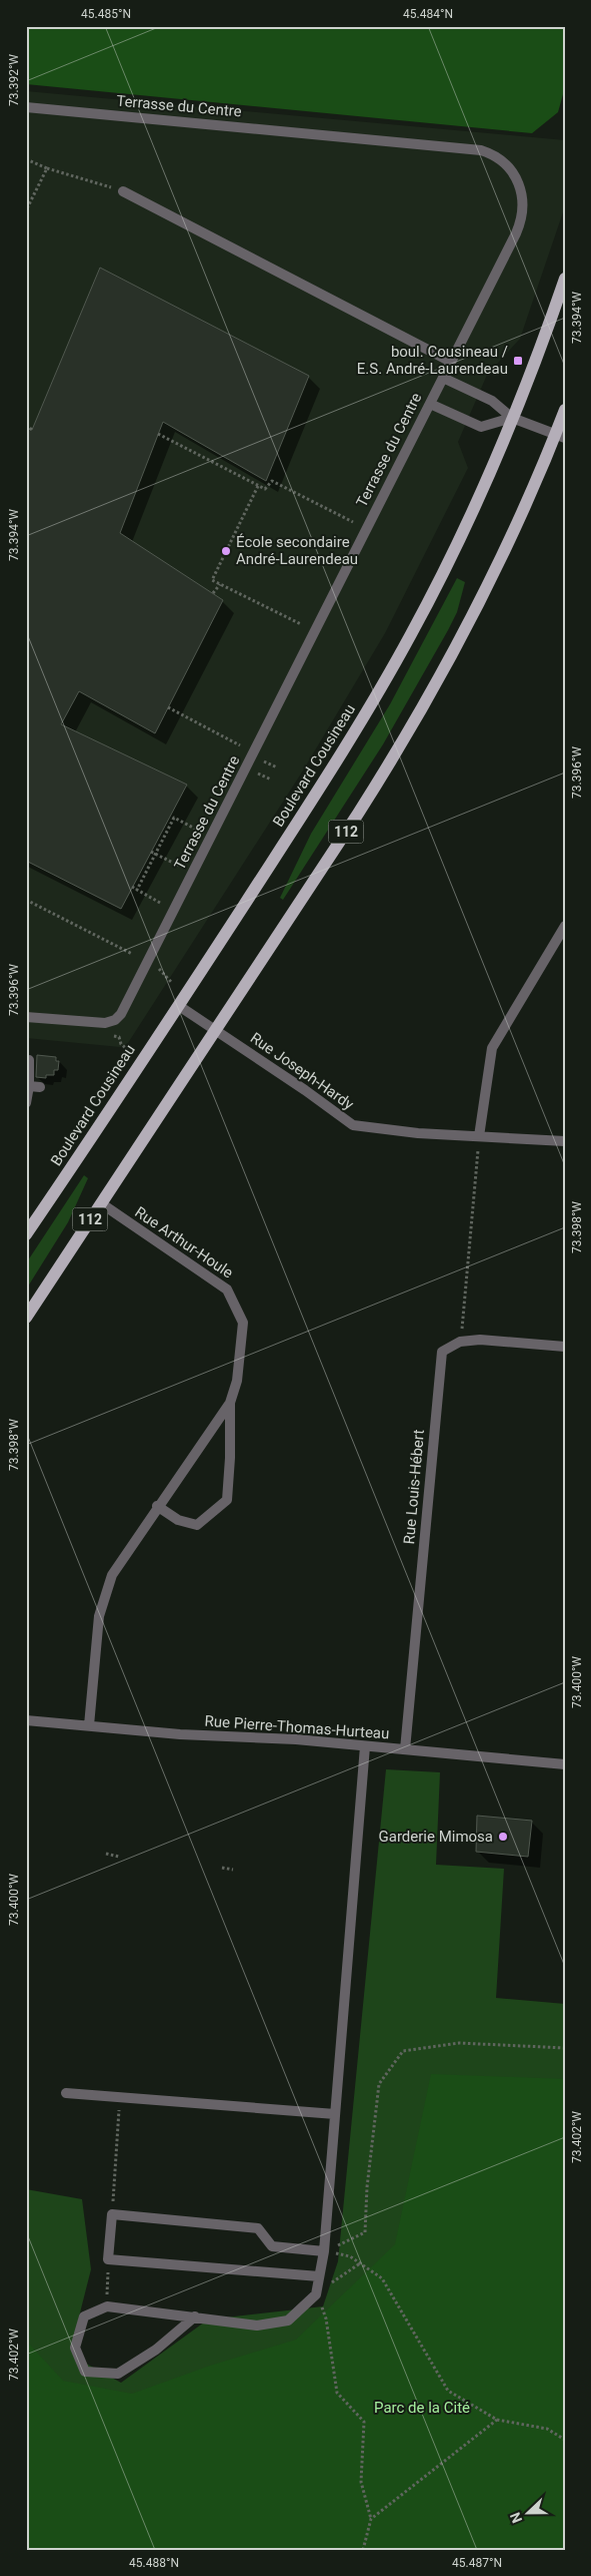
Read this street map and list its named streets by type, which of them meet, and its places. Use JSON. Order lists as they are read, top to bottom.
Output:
{
  "streets": {
    "main road": ["Boulevard Cousineau", "112"],
    "street": [
      "Terrasse du Centre",
      "Rue Joseph-Hardy",
      "Rue Arthur-Houle",
      "Rue Louis-Hébert",
      "Rue Pierre-Thomas-Hurteau"
    ]
  },
  "crossings": [
    ["Boulevard Cousineau", "Rue Joseph-Hardy"],
    ["112", "Rue Joseph-Hardy"],
    ["112", "Rue Arthur-Houle"],
    ["Rue Arthur-Houle", "Rue Pierre-Thomas-Hurteau"],
    ["Rue Louis-Hébert", "Rue Pierre-Thomas-Hurteau"]
  ],
  "parks": ["Parc de la Cité"],
  "places": {
    "transit": ["boul. Cousineau / E.S. André-Laurendeau"],
    "other": ["École secondaire André-Laurendeau", "Garderie Mimosa"]
  },
  "north": "left",
  "coordinates": [
    "45.485°N",
    "45.484°N",
    "73.392°W",
    "73.394°W",
    "73.396°W",
    "73.398°W",
    "73.400°W",
    "73.402°W",
    "45.488°N",
    "45.487°N"
  ]
}
